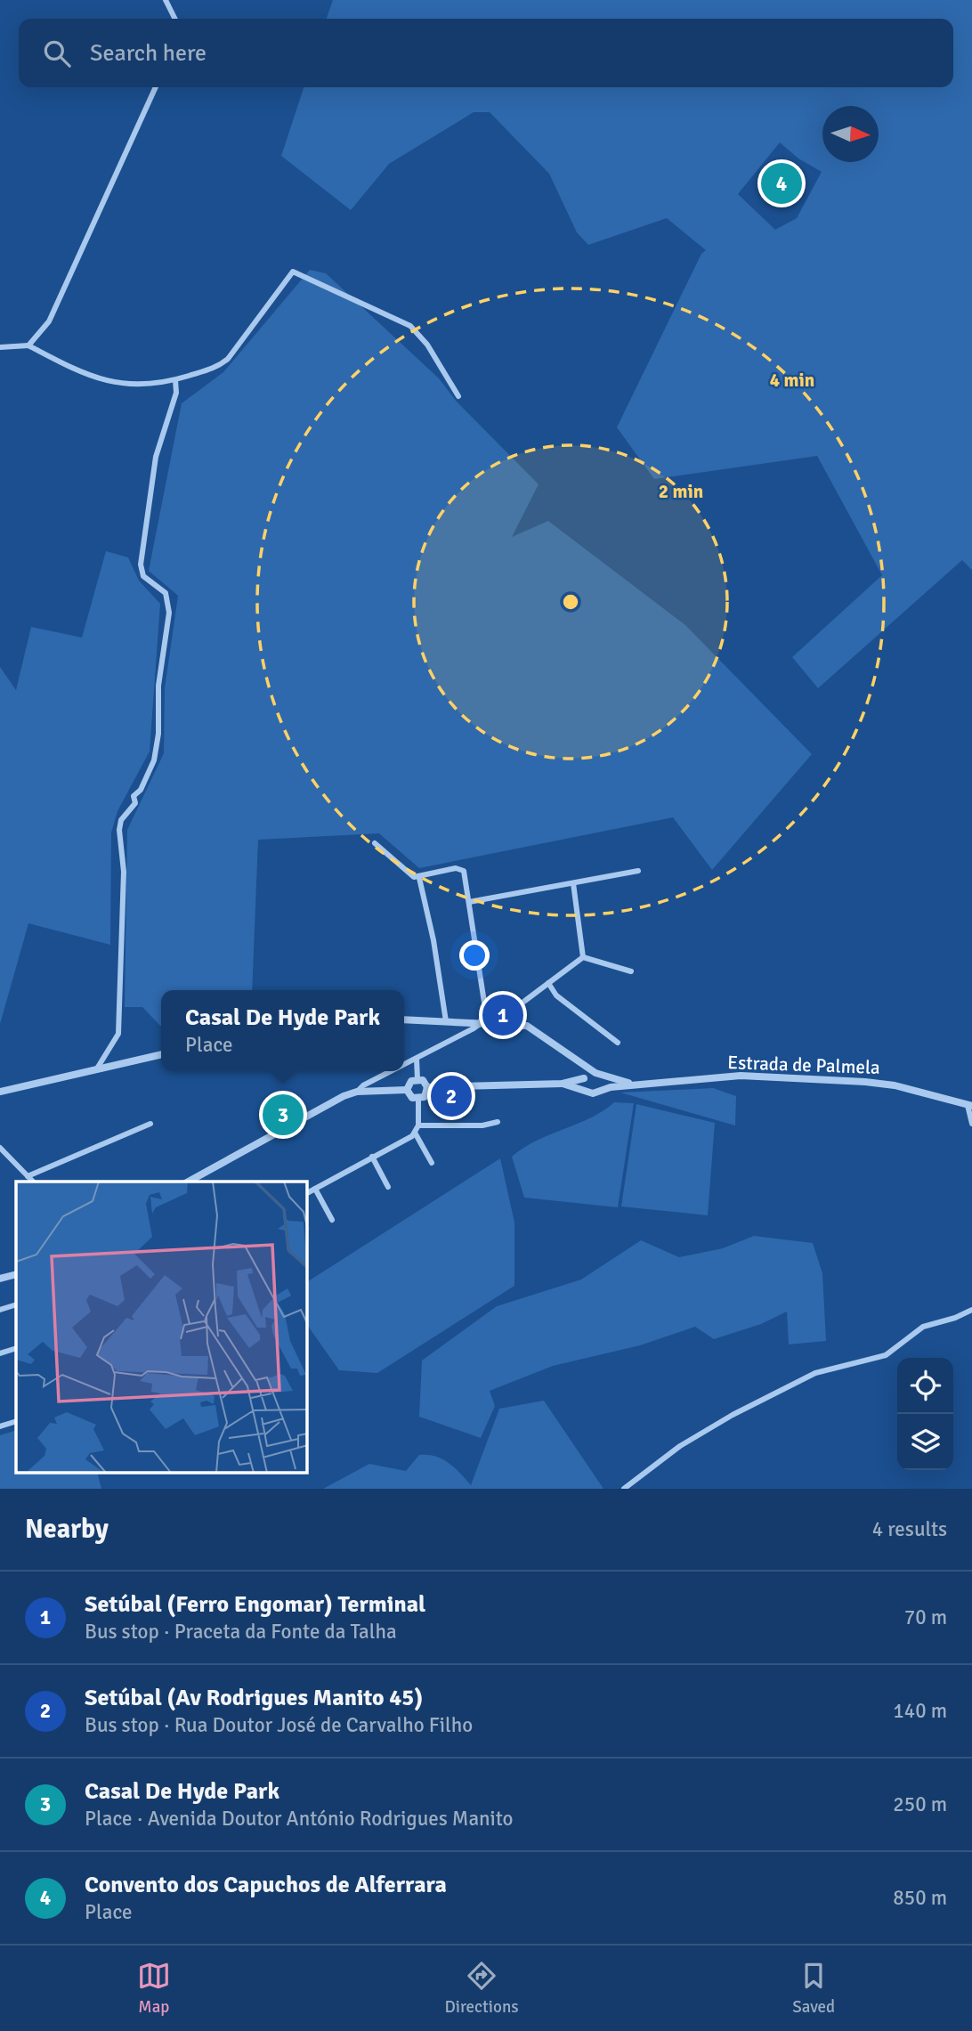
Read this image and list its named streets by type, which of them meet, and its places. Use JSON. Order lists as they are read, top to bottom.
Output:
{
  "streets": {
    "street": ["Estrada de Palmela"]
  },
  "north": "right",
  "page": {
    "search": "Search here",
    "pins": [
      "4",
      "1",
      "2",
      "3"
    ],
    "popup": ["Casal De Hyde Park", "Place"],
    "heading": ["Nearby", "4 results"],
    "list": [
      {
        "mark": "1",
        "name": "Setúbal (Ferro Engomar) Terminal",
        "note": "Bus stop · Praceta da Fonte da Talha",
        "value": "70 m"
      },
      {
        "mark": "2",
        "name": "Setúbal (Av Rodrigues Manito 45)",
        "note": "Bus stop · Rua Doutor José de Carvalho Filho",
        "value": "140 m"
      },
      {
        "mark": "3",
        "name": "Casal De Hyde Park",
        "note": "Place · Avenida Doutor António Rodrigues Manito",
        "value": "250 m"
      },
      {
        "mark": "4",
        "name": "Convento dos Capuchos de Alferrara",
        "note": "Place",
        "value": "850 m"
      }
    ],
    "nav": ["Map", "Directions", "Saved"]
  },
  "rings": ["4 min", "2 min"]
}
